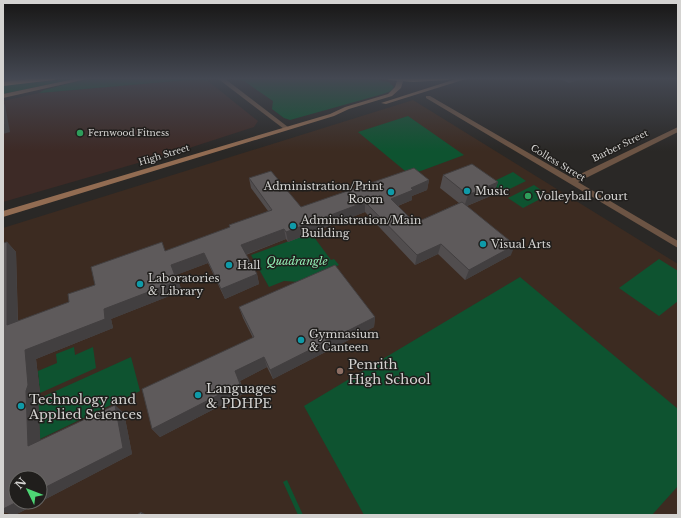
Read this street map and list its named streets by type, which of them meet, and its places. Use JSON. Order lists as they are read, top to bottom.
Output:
{
  "streets": {
    "street": ["Barber Street", "High Street", "Colless Street"]
  },
  "crossings": [
    ["Barber Street", "Colless Street"]
  ],
  "parks": ["Quadrangle"],
  "places": [
    "Fernwood Fitness",
    "Music",
    "Administration/Print Room",
    "Volleyball Court",
    "Administration/Main Building",
    "Visual Arts",
    "Hall",
    "Laboratories & Library",
    "Gymnasium & Canteen",
    "Penrith High School",
    "Languages & PDHPE",
    "Technology and Applied Sciences"
  ],
  "north": "top left"
}
